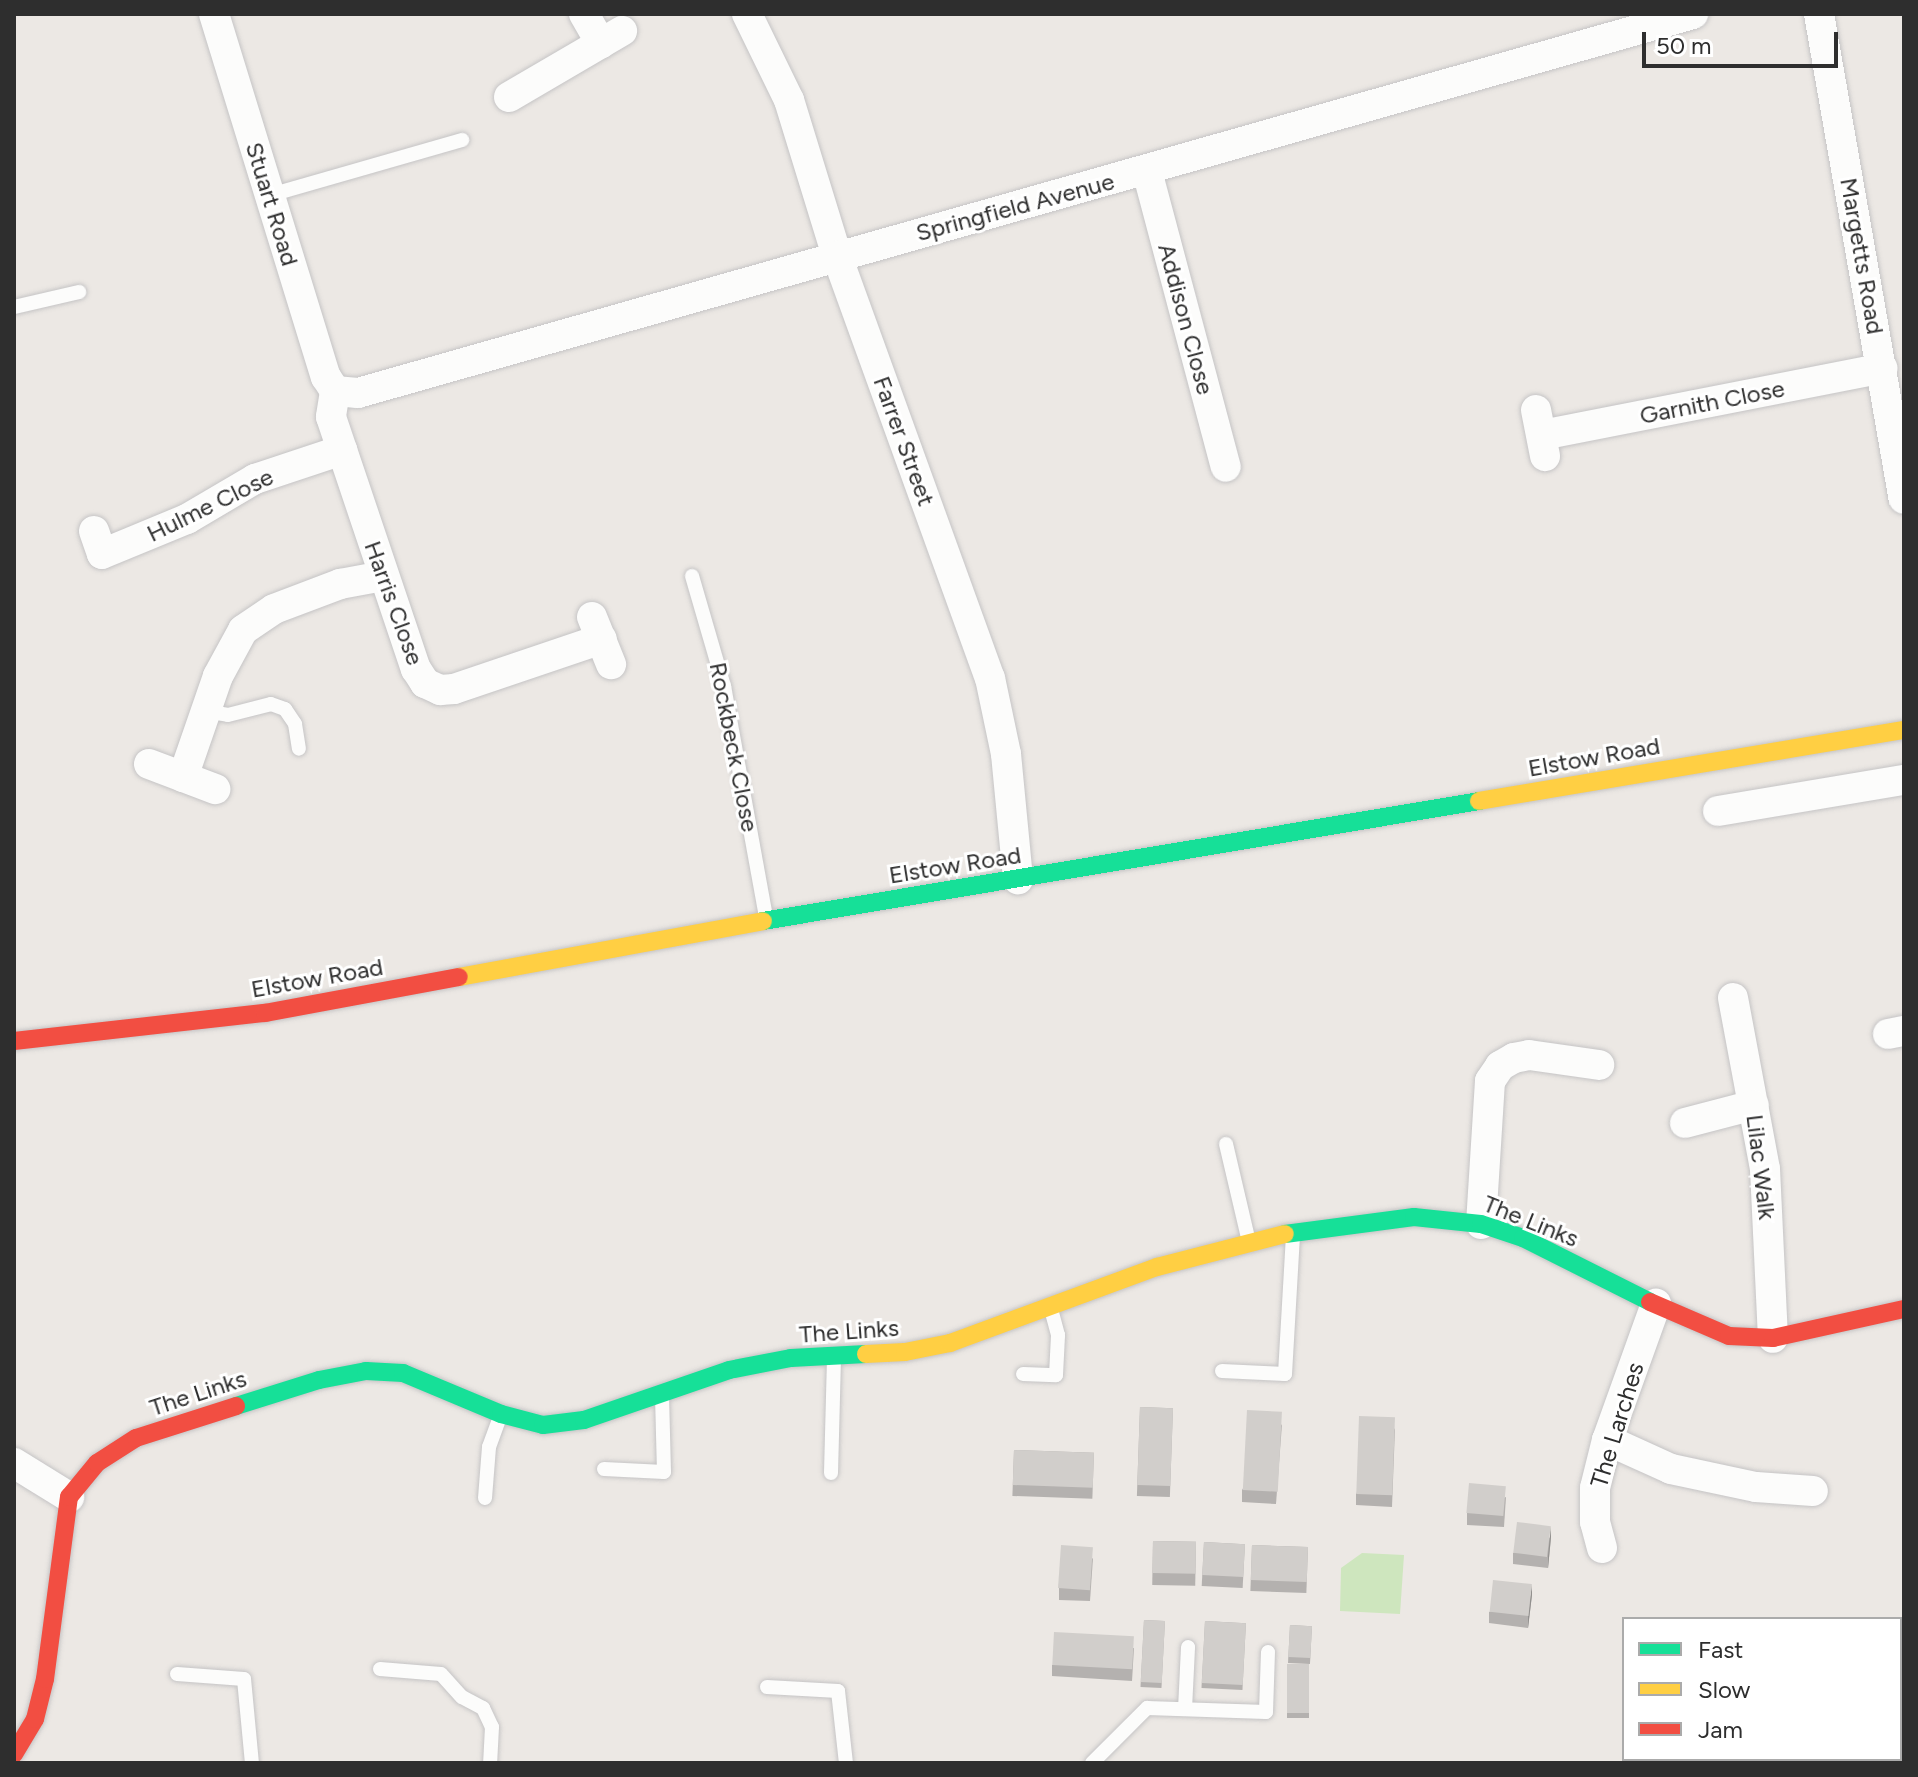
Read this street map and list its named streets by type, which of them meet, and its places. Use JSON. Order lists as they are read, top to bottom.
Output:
{
  "streets": {
    "street": [
      "Stuart Road",
      "Springfield Avenue",
      "Margetts Road",
      "Addison Close",
      "Garnith Close",
      "Farrer Street",
      "Hulme Close",
      "Harris Close",
      "Elstow Road",
      "Lilac Walk",
      "The Links",
      "The Larches"
    ],
    "lane": ["Rockbeck Close"]
  },
  "crossings": [
    ["Stuart Road", "Springfield Avenue"],
    ["Stuart Road", "Harris Close"],
    ["Springfield Avenue", "Addison Close"],
    ["Springfield Avenue", "Farrer Street"],
    ["Springfield Avenue", "Harris Close"],
    ["Margetts Road", "Garnith Close"],
    ["Farrer Street", "Elstow Road"],
    ["Hulme Close", "Harris Close"],
    ["Rockbeck Close", "Elstow Road"],
    ["Lilac Walk", "The Links"],
    ["The Links", "The Larches"]
  ],
  "legend": ["Fast", "Slow", "Jam"],
  "scale_bar": "50 m"
}
